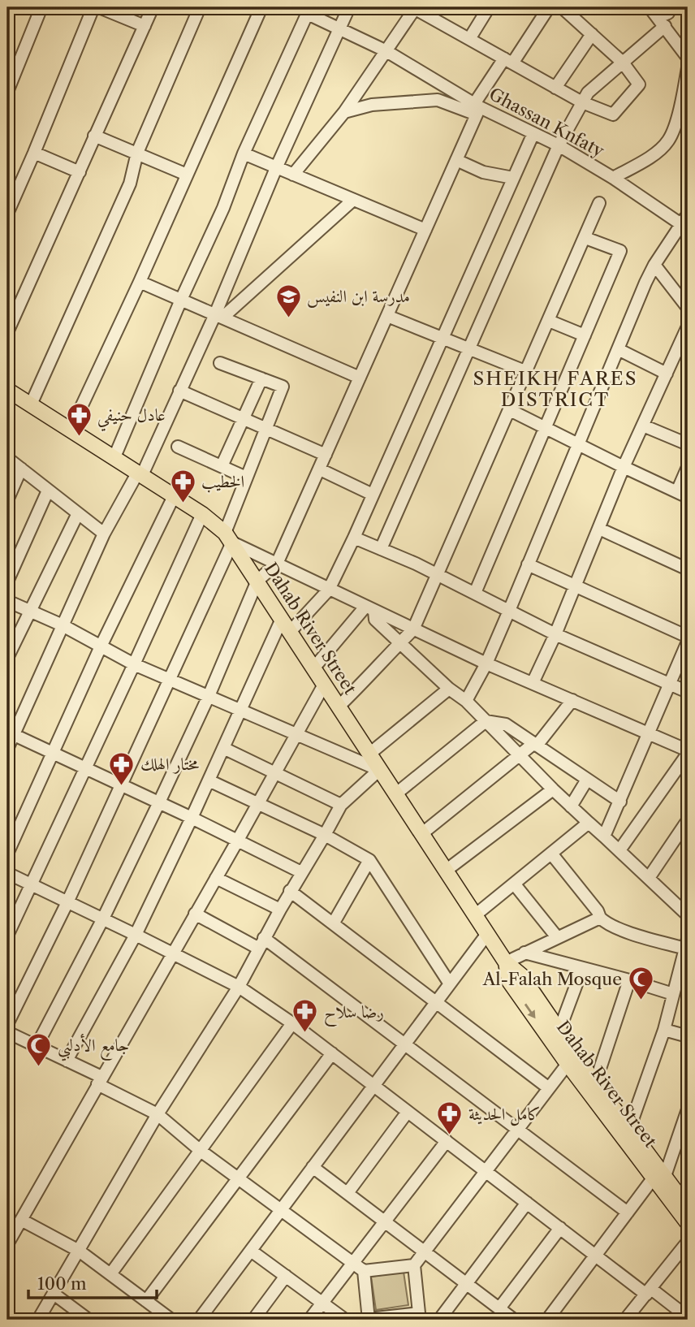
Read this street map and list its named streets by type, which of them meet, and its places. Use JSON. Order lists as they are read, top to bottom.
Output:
{
  "streets": {
    "main road": ["Dahab River Street"],
    "street": ["Ghassan Knfaty"]
  },
  "districts": ["SHEIKH FARES DISTRICT"],
  "places": {
    "school or university": ["مدرسة ابن النفيس"],
    "pharmacy": [
      "عادل حنيفي",
      "الخطيب",
      "مختار الهلك",
      "رضا سلاح",
      "كامل الحديثة"
    ],
    "mosque": ["Al-Falah Mosque", "جامع الأدلبي"]
  },
  "scale_bar": "100 m"
}
